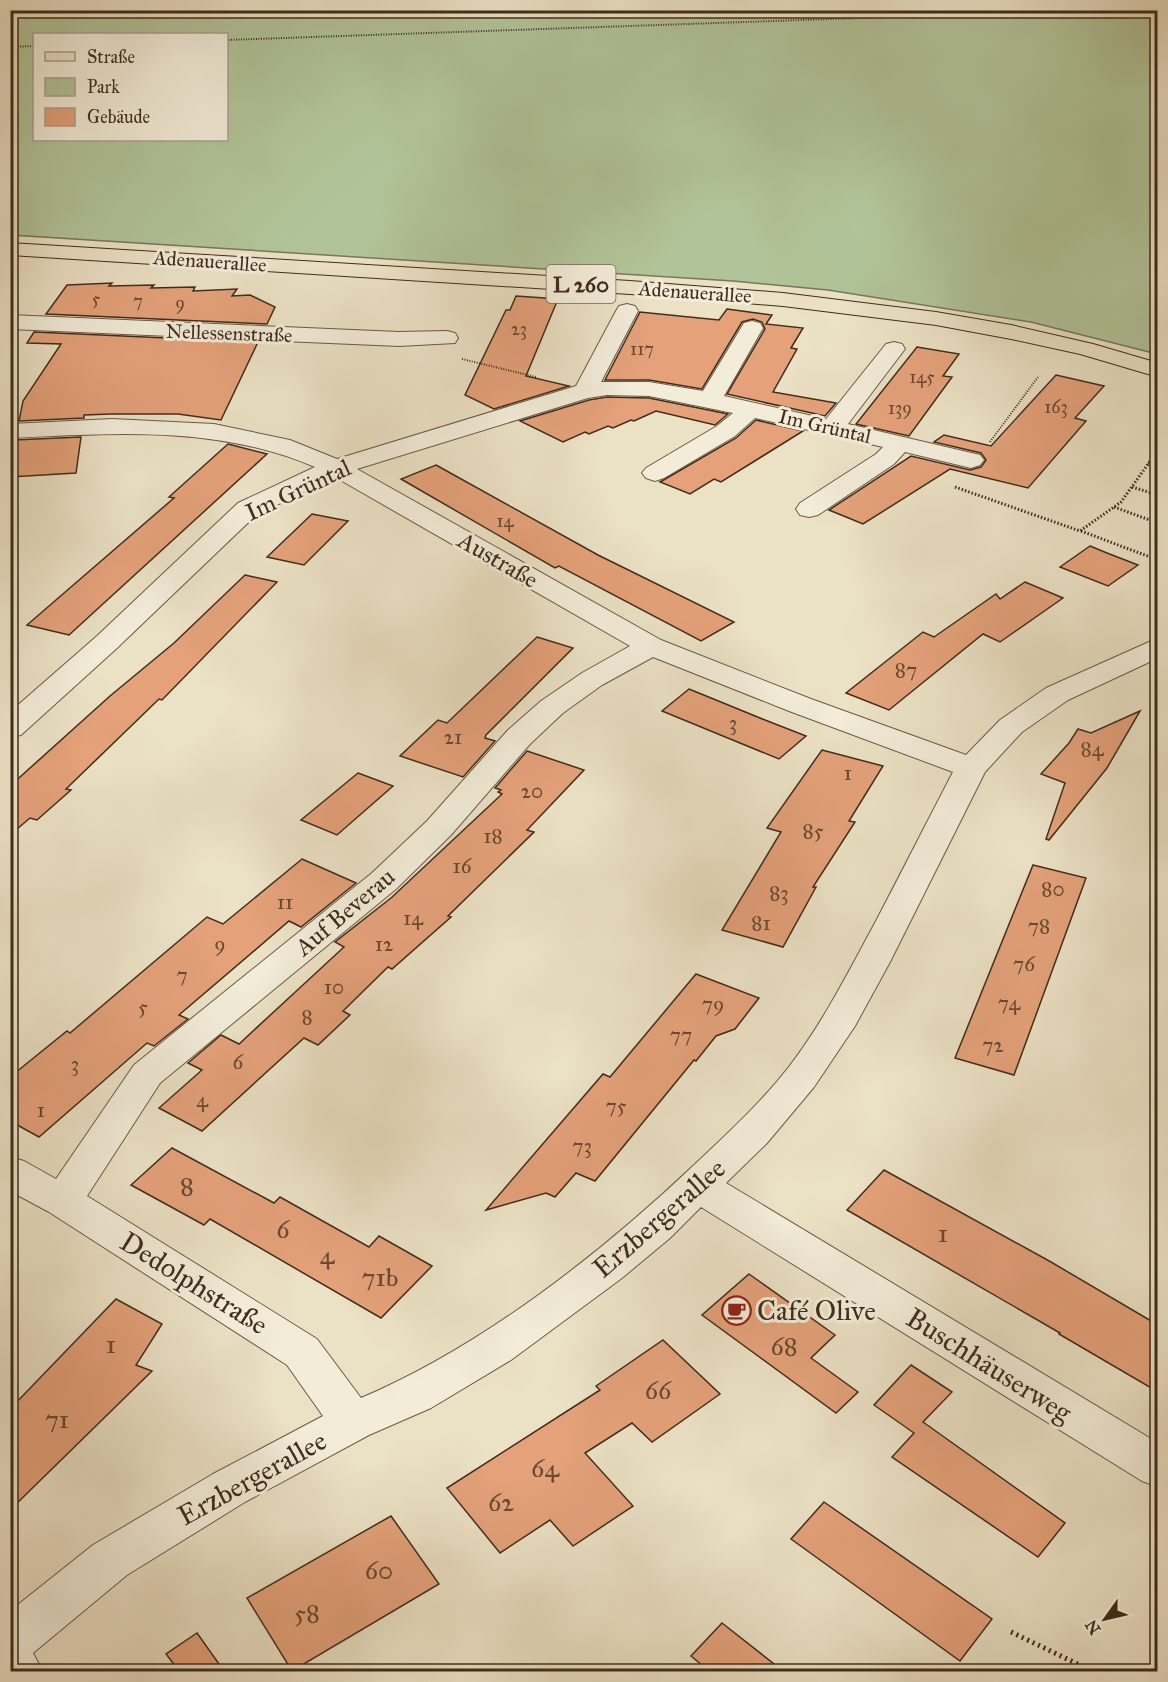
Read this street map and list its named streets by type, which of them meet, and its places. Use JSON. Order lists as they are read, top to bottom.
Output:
{
  "streets": {
    "main road": ["Adenauerallee", "L 260"],
    "street": [
      "Nellessenstraße",
      "Im Grüntal",
      "Austraße",
      "Auf Beverau",
      "Erzbergerallee",
      "Dedolphstraße",
      "Buschhäuserweg"
    ]
  },
  "crossings": [
    ["Im Grüntal", "Austraße"],
    ["Austraße", "Auf Beverau"],
    ["Austraße", "Erzbergerallee"],
    ["Auf Beverau", "Dedolphstraße"],
    ["Erzbergerallee", "Dedolphstraße"],
    ["Erzbergerallee", "Buschhäuserweg"]
  ],
  "places": {
    "cafe": ["Café Olive"]
  },
  "house_numbers": [
    "5",
    "7",
    "9",
    "23",
    "117",
    "145",
    "163",
    "139",
    "14",
    "87",
    "3",
    "21",
    "84",
    "1",
    "20",
    "85",
    "18",
    "16",
    "80",
    "83",
    "11",
    "14",
    "81",
    "78",
    "9",
    "12",
    "76",
    "7",
    "10",
    "74",
    "79",
    "5",
    "8",
    "77",
    "72",
    "6",
    "3",
    "4",
    "75",
    "1",
    "73",
    "8",
    "6",
    "1",
    "4",
    "71b",
    "1",
    "68",
    "66",
    "71",
    "64",
    "62",
    "60",
    "58"
  ],
  "legend": ["Straße", "Park", "Gebäude"],
  "north": "bottom left"
}
